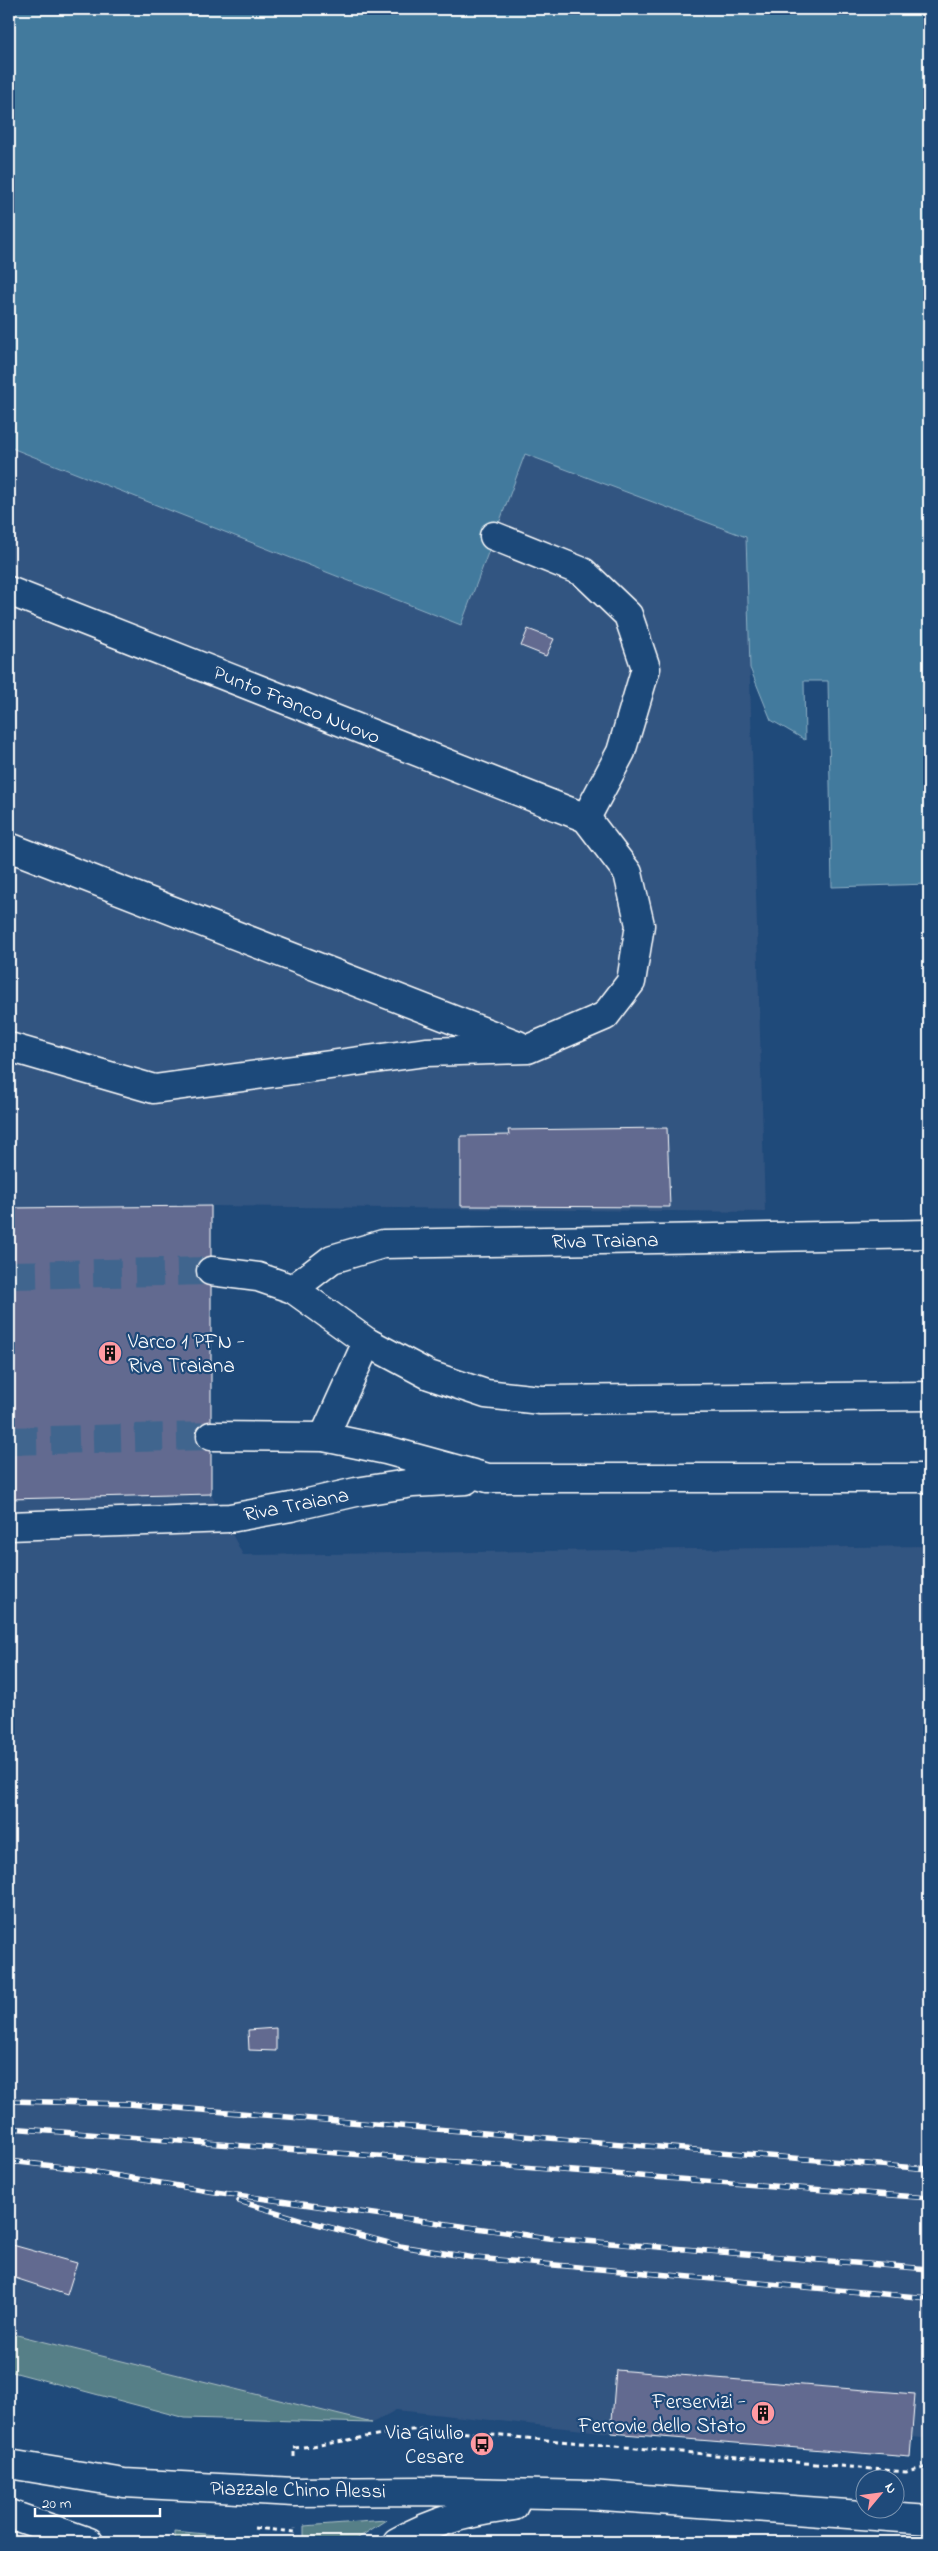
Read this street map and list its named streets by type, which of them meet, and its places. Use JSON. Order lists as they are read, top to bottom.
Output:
{
  "streets": {
    "street": ["Punto Franco Nuovo", "Riva Traiana", "Piazzale Chino Alessi"]
  },
  "places": {
    "building": ["Varco 1 PFN - Riva Traiana", "Ferservizi - Ferrovie dello Stato"],
    "bus stop": ["Via Giulio Cesare"]
  },
  "scale_bar": "20 m",
  "north": "top right"
}
